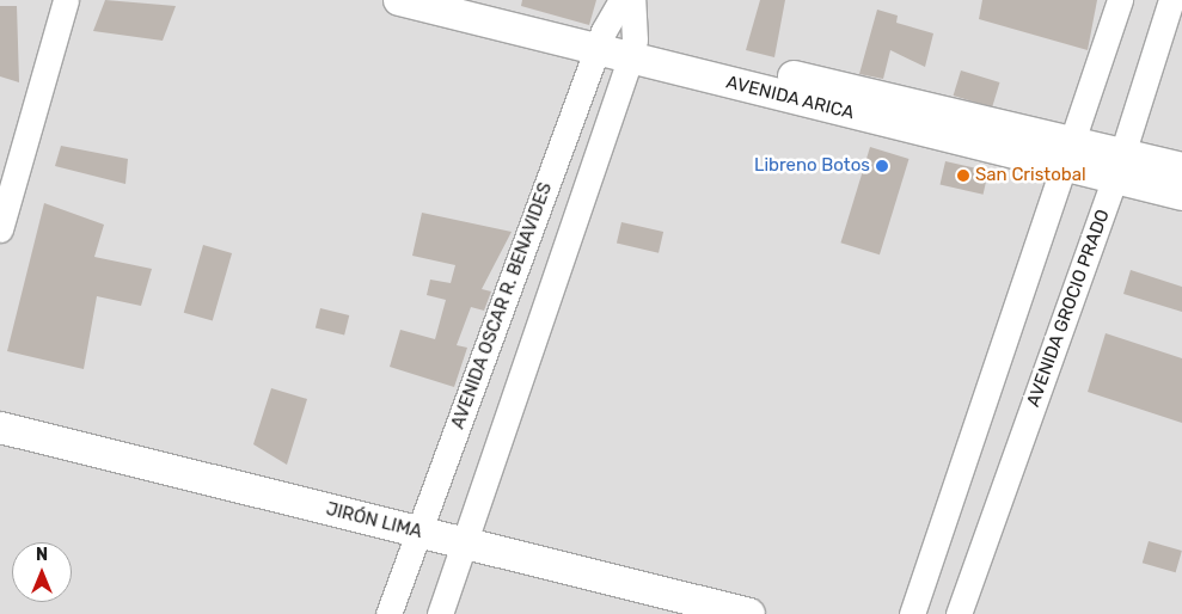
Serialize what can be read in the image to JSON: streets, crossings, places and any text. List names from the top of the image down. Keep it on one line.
{"streets":{"street":["AVENIDA ARICA","AVENIDA OSCAR R. BENAVIDES","AVENIDA GROCIO PRADO","JIRÓN LIMA"]},"crossings":[["AVENIDA ARICA","AVENIDA OSCAR R. BENAVIDES"],["AVENIDA ARICA","AVENIDA GROCIO PRADO"],["AVENIDA OSCAR R. BENAVIDES","JIRÓN LIMA"]],"places":["Libreno Botos","San Cristobal"],"north":"top"}
